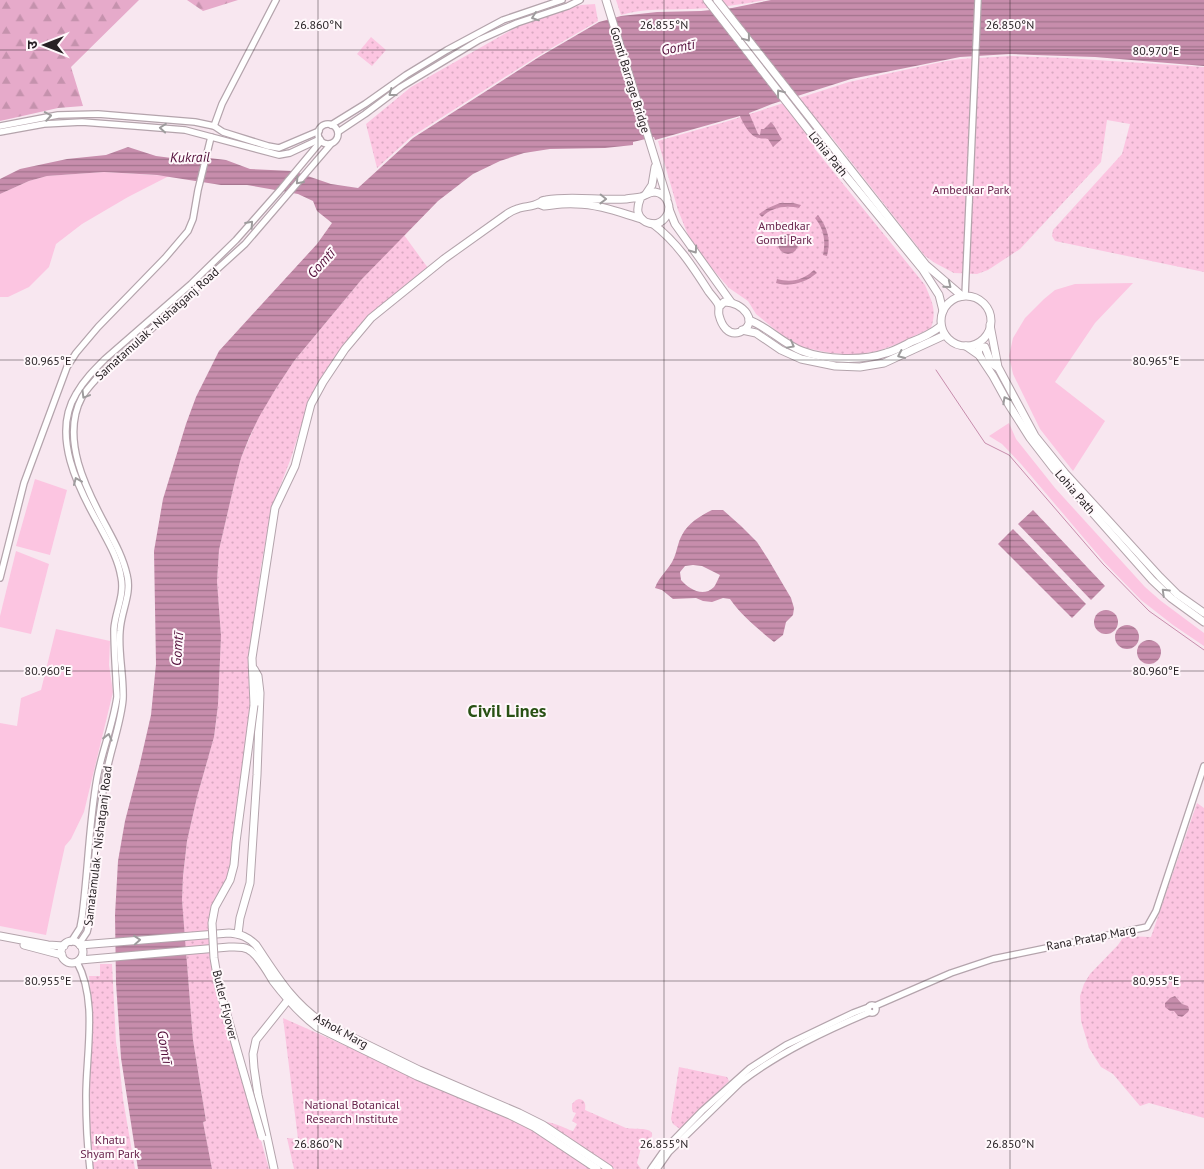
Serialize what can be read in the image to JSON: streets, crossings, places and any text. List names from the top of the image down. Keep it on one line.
{"streets":{"main road":["Gomti Barrage Bridge","Lohia Path","Butler Flyover","Ashok Marg"],"street":["Samatamulak - Nishatganj Road","Rana Pratap Marg"]},"districts":["Civil Lines"],"water":["Gomtī","Kukrail"],"parks":["Ambedkar Park","Ambedkar Gomti Park","National Botanical Research Institute","Khatu Shyam Park"],"north":"left","coordinates":["26.860°N","26.855°N","26.850°N","80.970°E","80.965°E","80.960°E","80.955°E"]}
